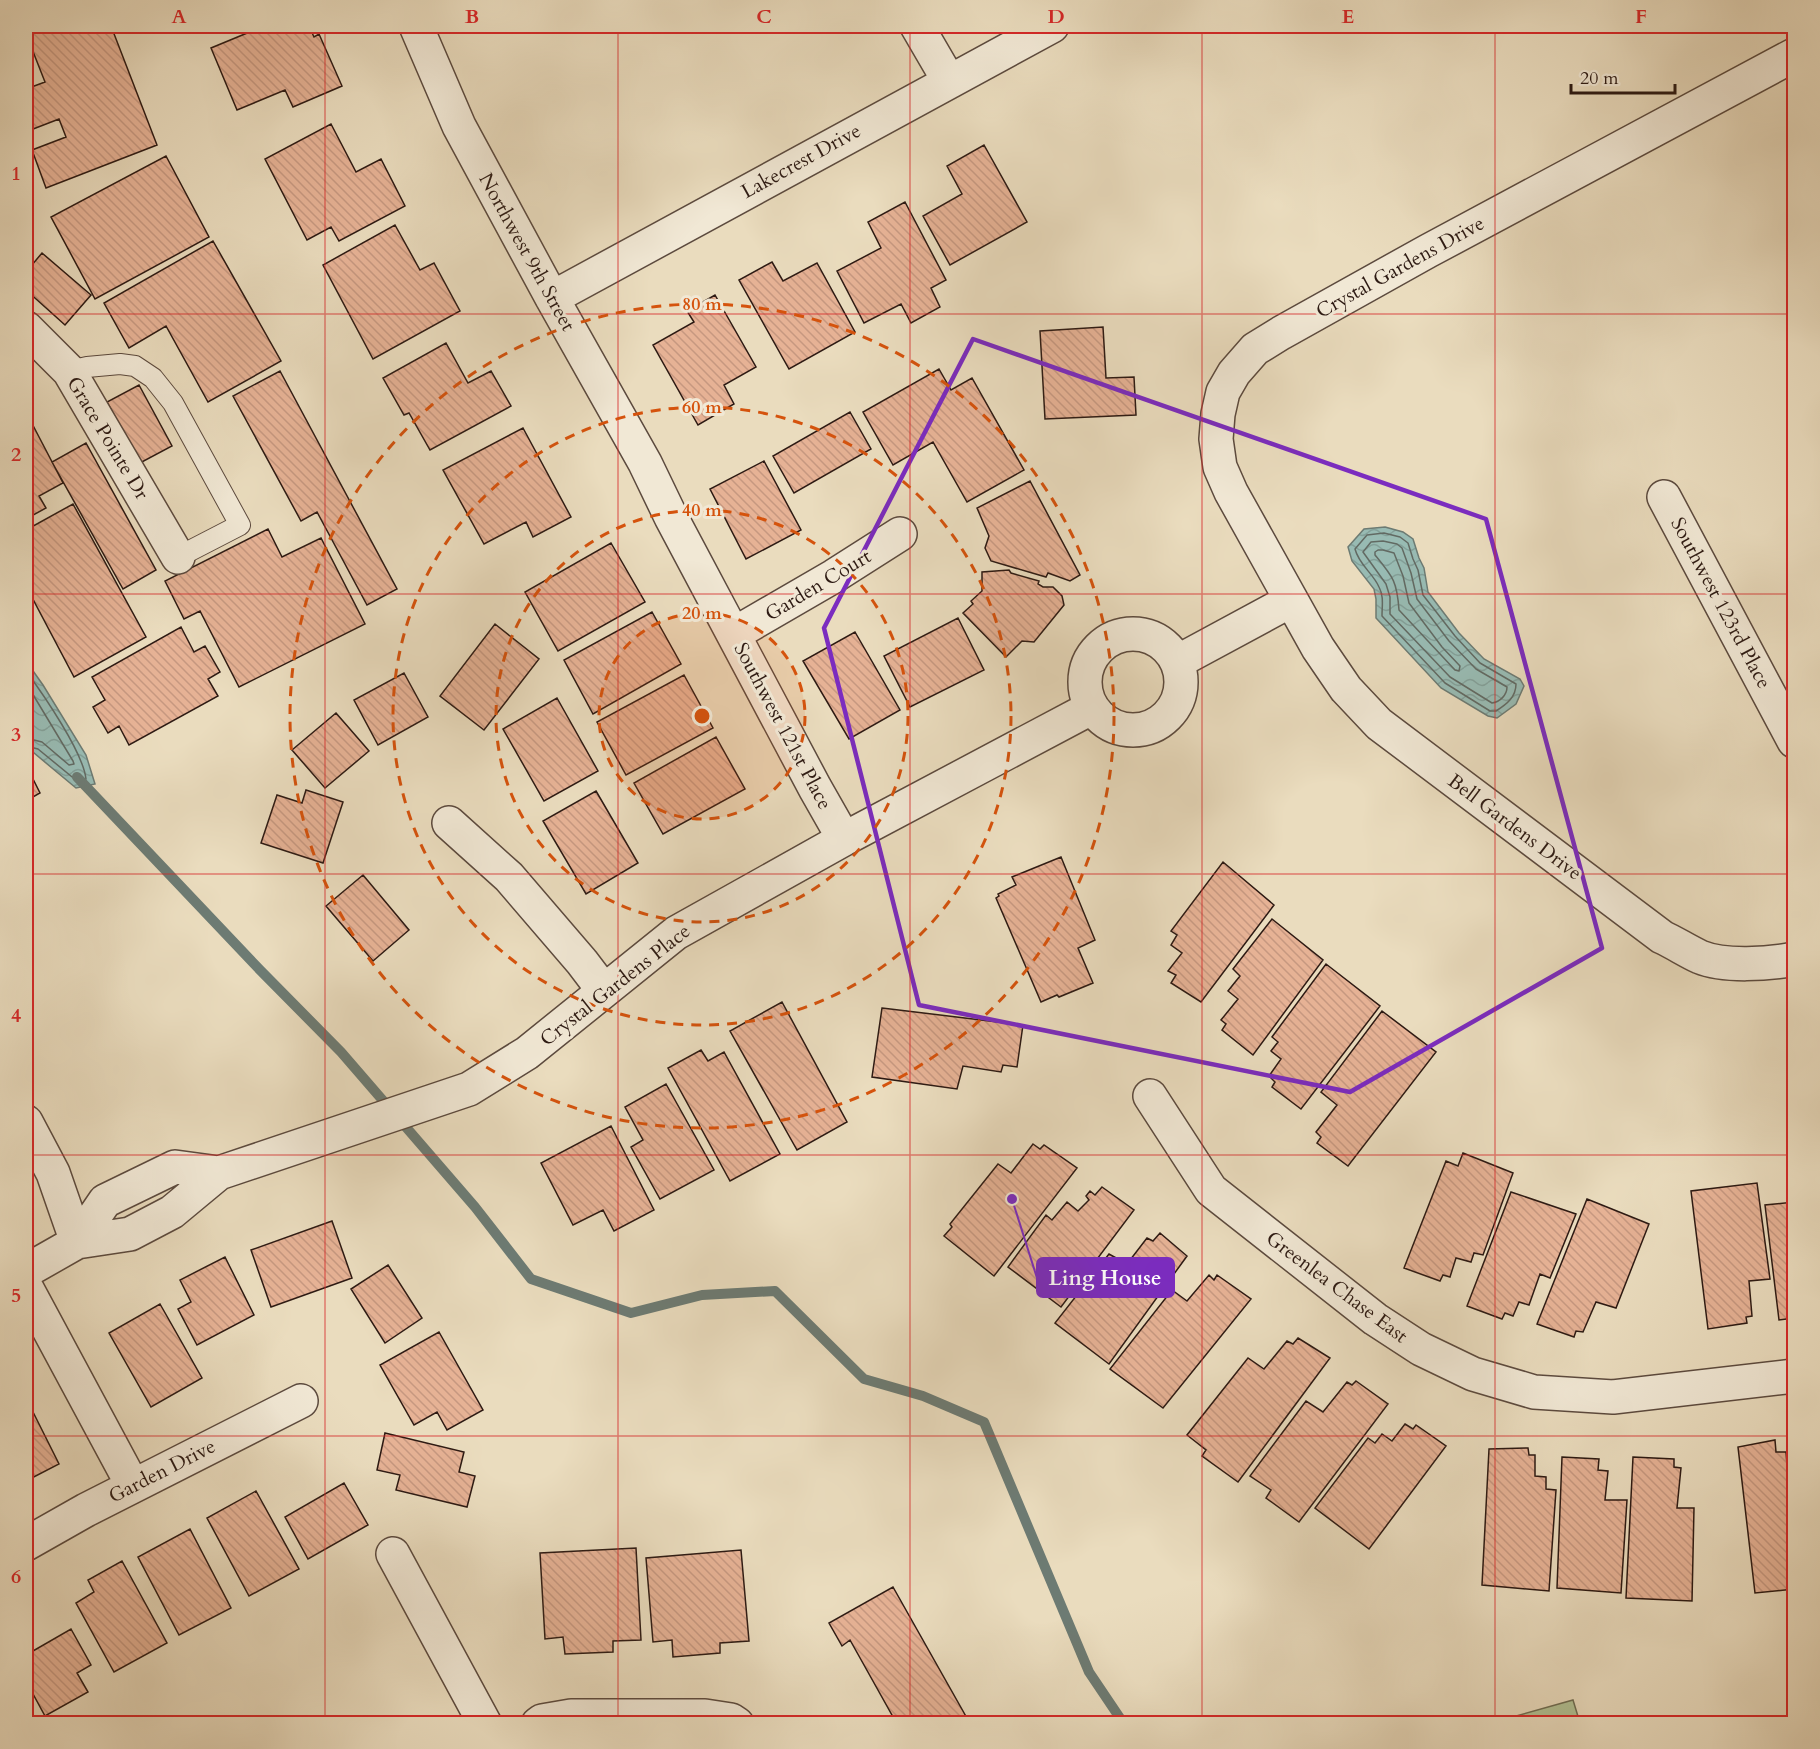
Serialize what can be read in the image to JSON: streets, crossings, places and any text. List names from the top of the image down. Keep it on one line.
{"streets":{"street":["Lakecrest Drive","Northwest 9th Street","Crystal Gardens Drive","Grace Pointe Dr","Garden Court","Southwest 123rd Place","Southwest 121st Place","Bell Gardens Drive","Crystal Gardens Place","Greenlea Chase East","Garden Drive"]},"crossings":[["Lakecrest Drive","Northwest 9th Street"],["Northwest 9th Street","Southwest 121st Place"],["Crystal Gardens Drive","Bell Gardens Drive"],["Garden Court","Southwest 121st Place"],["Southwest 121st Place","Crystal Gardens Place"]],"places":["Ling House"],"scale_bar":"20 m","grid":{"columns":["A","B","C","D","E","F"],"rows":["1","2","3","4","5","6"]},"rings":["80 m","60 m","40 m","20 m"]}
